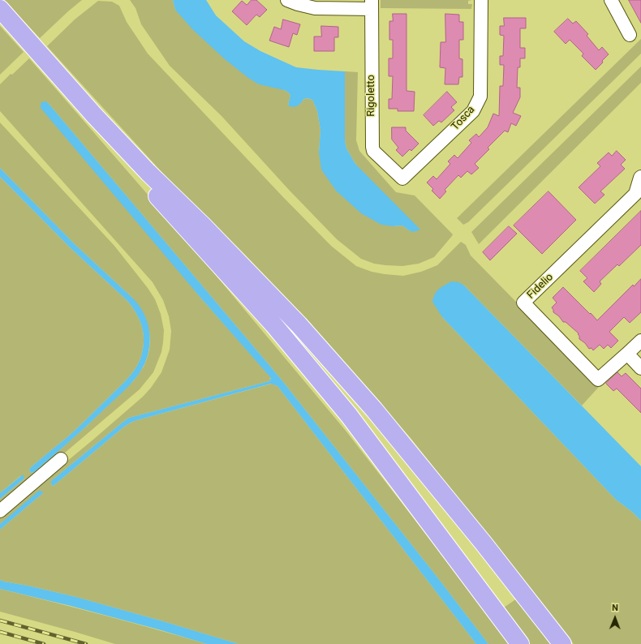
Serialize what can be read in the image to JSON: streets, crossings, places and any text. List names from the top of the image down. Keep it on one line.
{"streets":{"street":["Rigoletto","Tosca","Fidelio"]},"crossings":[["Rigoletto","Tosca"]],"north":"top"}
